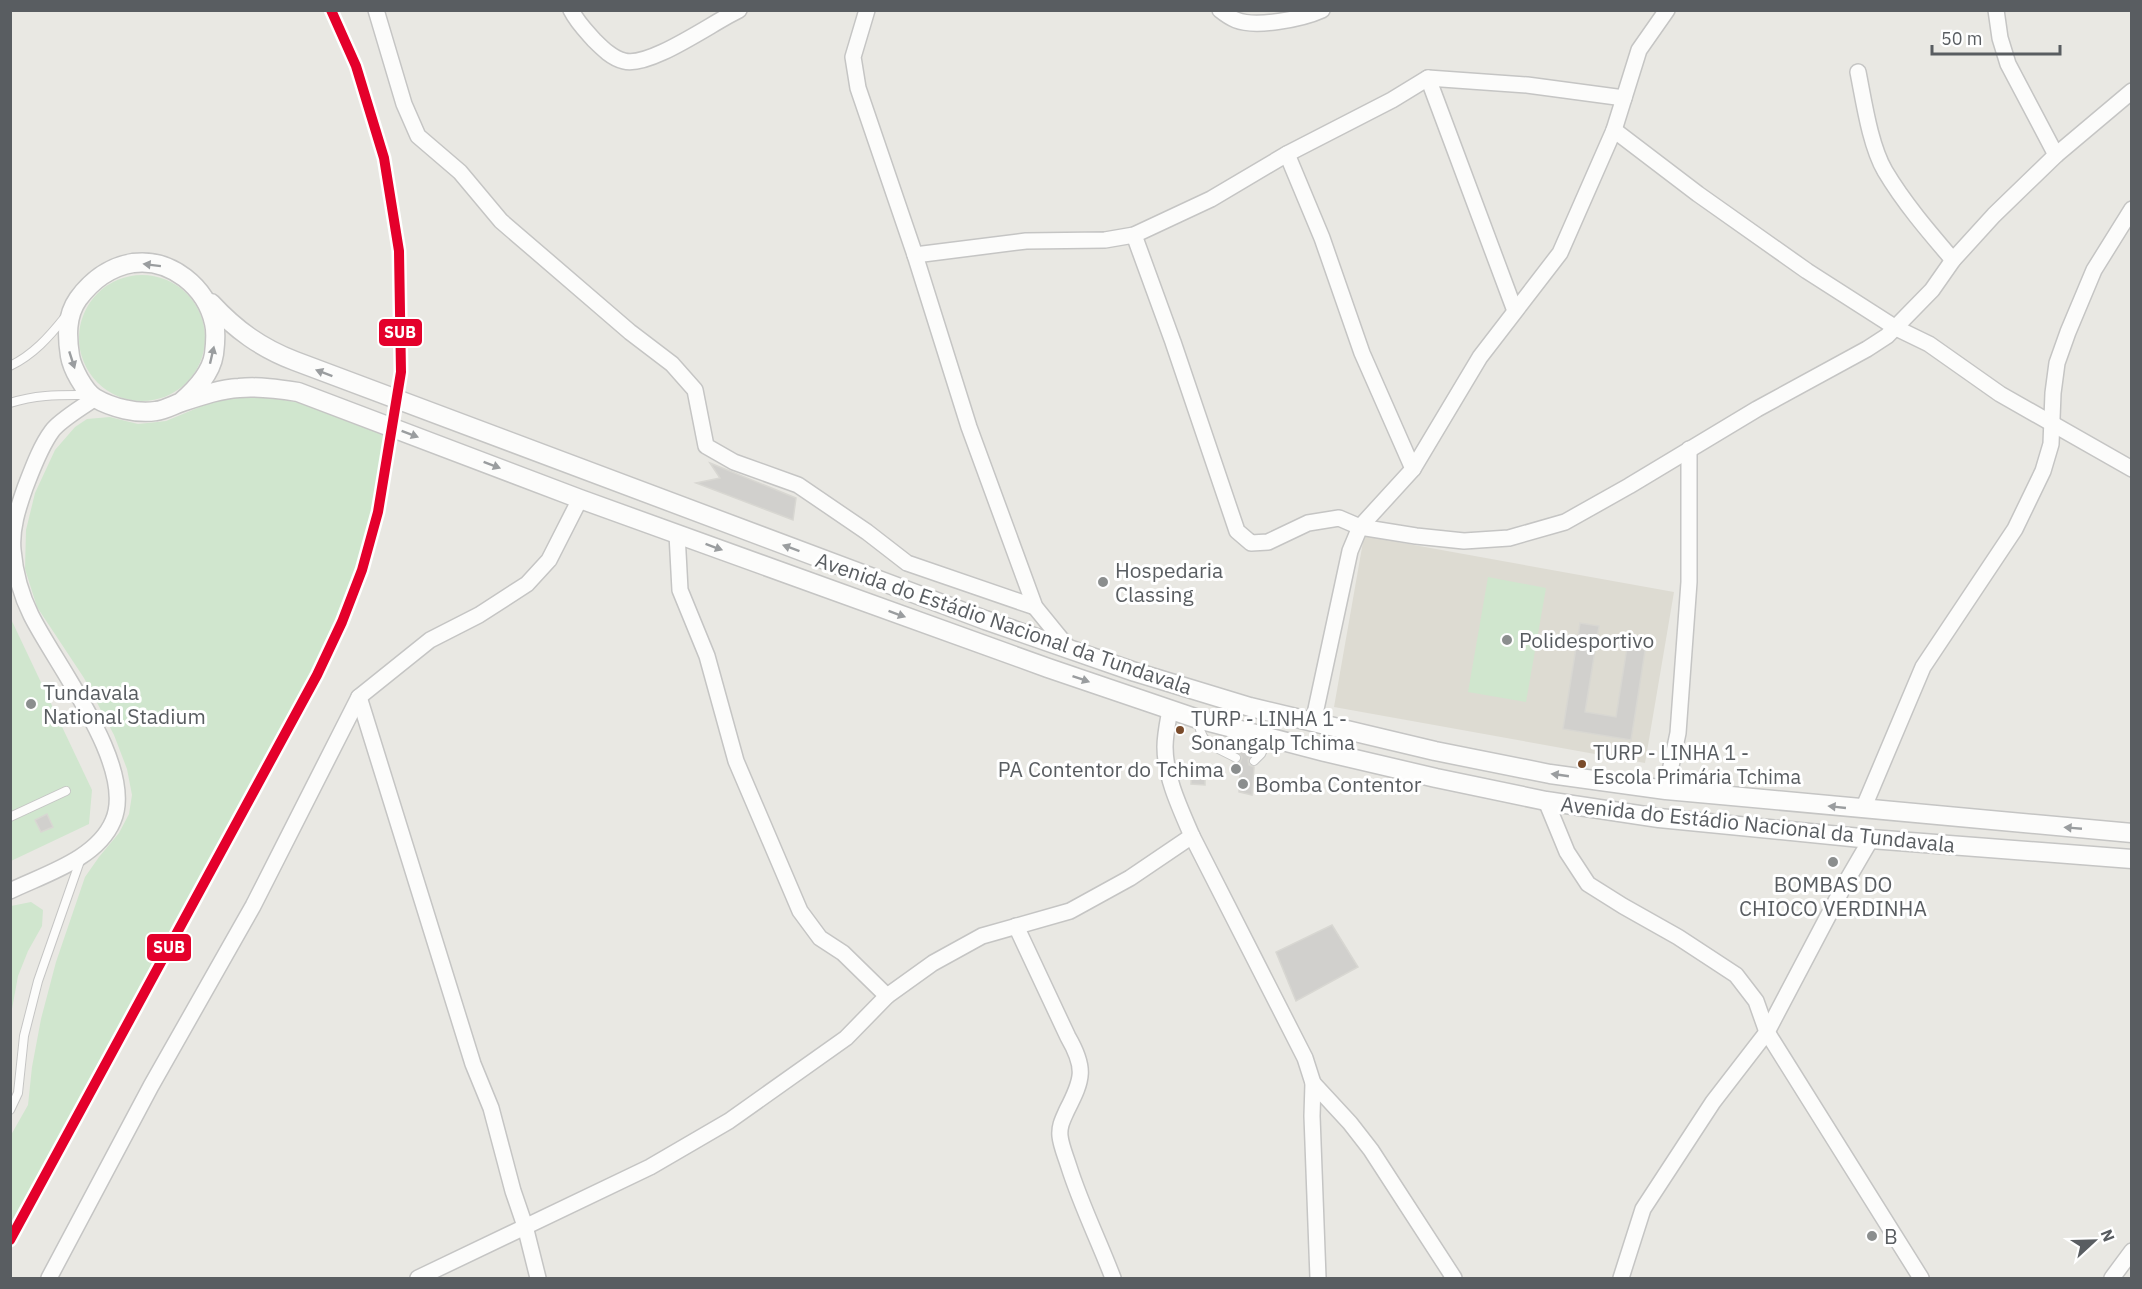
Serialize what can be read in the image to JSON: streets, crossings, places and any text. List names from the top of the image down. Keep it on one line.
{"streets":{"street":["Avenida do Estádio Nacional da Tundavala"]},"places":["Hospedaria Classing","Polidesportivo","Tundavala National Stadium","TURP - LINHA 1 - Sonangalp Tchima","TURP - LINHA 1 - Escola Primária Tchima","PA Contentor do Tchima","Bomba Contentor","BOMBAS DO CHIOCO VERDINHA","B"],"lines":["transit line SUB"],"scale_bar":"50 m","north":"right"}
